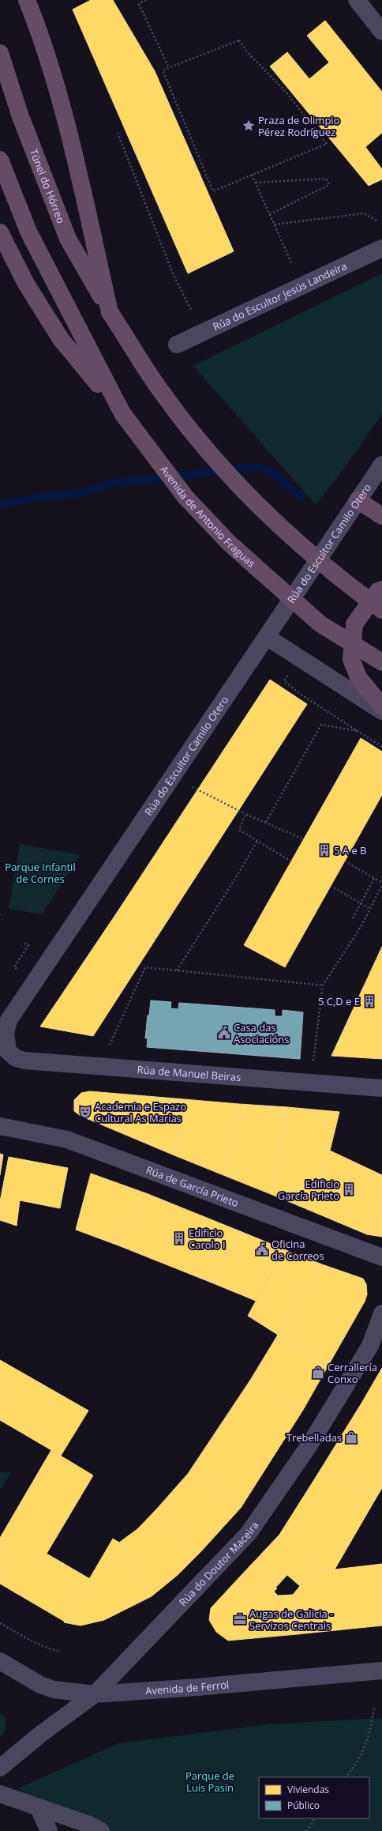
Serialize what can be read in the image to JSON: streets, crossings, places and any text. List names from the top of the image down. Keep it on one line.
{"streets":{"highway":["Túnel do Hórreo","Avenida de Antonio Fraguas"],"street":["Rúa do Escultor Jesús Landeira","Rúa do Escultor Camilo Otero","Rúa de Manuel Beiras","Rúa de García Prieto","Rúa do Doutor Maceira","Avenida de Ferrol"]},"crossings":[["Rúa do Escultor Camilo Otero","Rúa de Manuel Beiras"],["Rúa do Doutor Maceira","Avenida de Ferrol"]],"parks":["Parque Infantil de Cornes","Parque de Luís Pasín"],"places":{"place":["Praza de Olimpio Pérez Rodríguez"],"building":["5 A e B","5 C,D e E","Edificio García Prieto","Edificio Carolo I"],"public building":["Casa das Asociacións","Oficina de Correos"],"theatre":["Academia e Espazo Cultural As Marías"],"shop":["Cerrallería Conxo","Trebelladas"],"office":["Augas de Galicia - Servizos Centrais"]},"legend":["Viviendas","Público"]}
